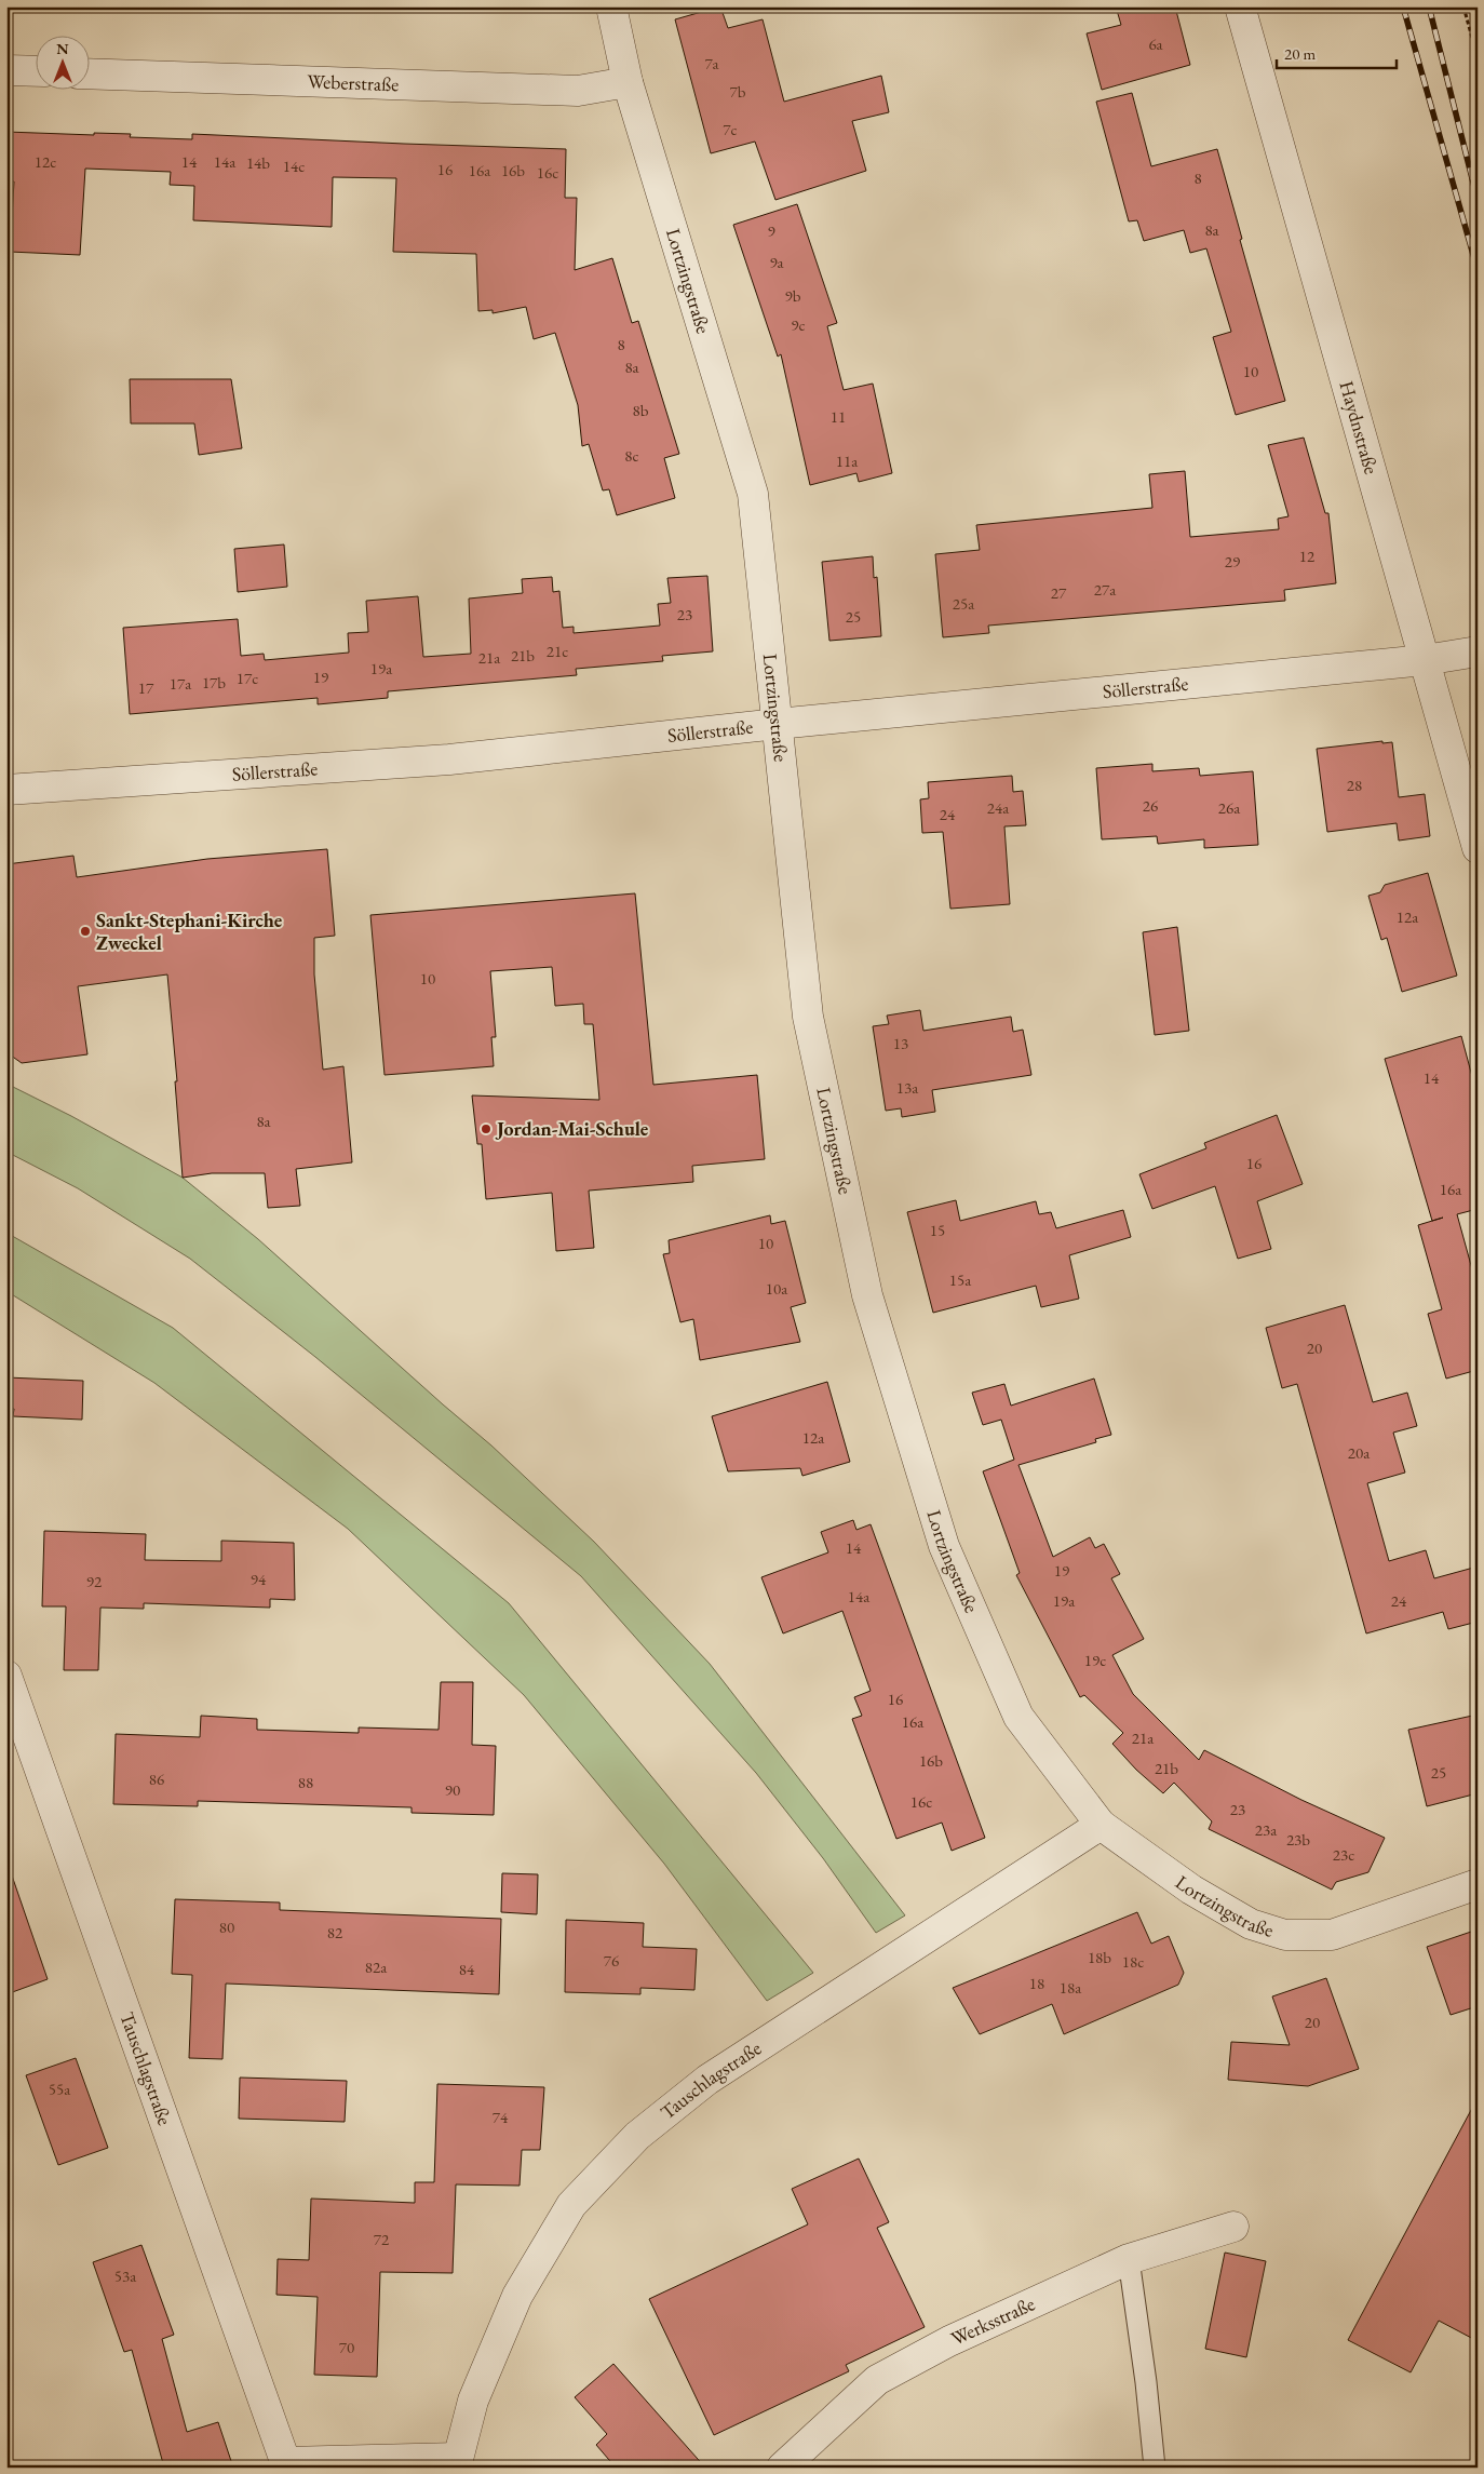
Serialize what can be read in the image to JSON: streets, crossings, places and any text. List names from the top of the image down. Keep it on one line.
{"streets":{"street":["Weberstraße","Lortzingstraße","Haydnstraße","Söllerstraße","Tauschlagstraße","Werksstraße"]},"crossings":[["Weberstraße","Lortzingstraße"],["Lortzingstraße","Söllerstraße"],["Lortzingstraße","Tauschlagstraße"],["Haydnstraße","Söllerstraße"]],"places":["Sankt-Stephani-Kirche Zweckel","Jordan-Mai-Schule"],"house_numbers":["6a","7a","7b","7c","12c","14","14a","14b","14c","16","16a","16b","16c","8","8a","9","9a","9b","9c","8","8a","10","8b","11","8c","11a","12","29","27a","27","25a","23","25","21c","21b","21a","19a","19","17c","17b","17a","17","28","26","24a","26a","24","12a","10","13","14","13a","8a","16","16a","15","10","15a","10a","20","12a","20a","14","19","94","92","14a","19a","24","19c","16","16a","21a","16b","21b","25","86","88","90","16c","23","23a","23b","23c","80","82","18b","76","18c","82a","84","18","18a","20","55a","74","72","53a","70"],"scale_bar":"20 m","north":"top"}
